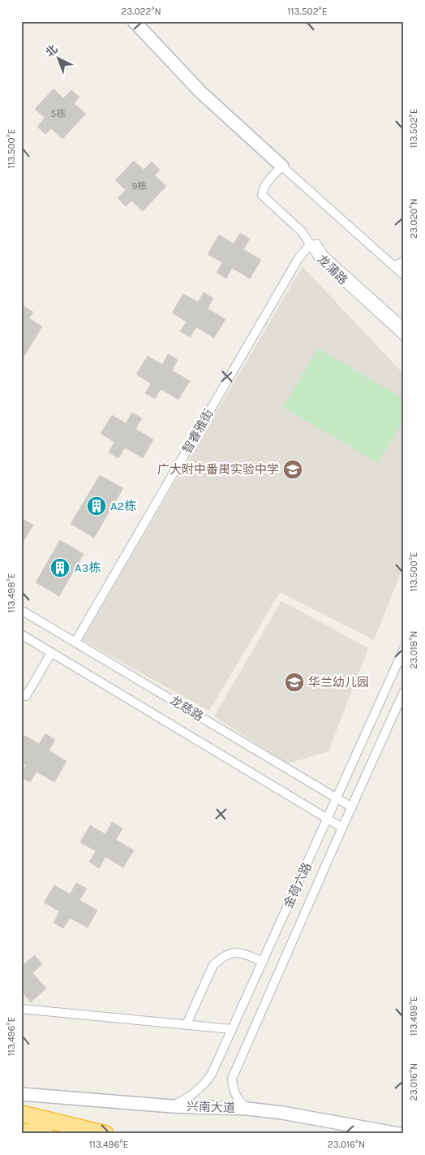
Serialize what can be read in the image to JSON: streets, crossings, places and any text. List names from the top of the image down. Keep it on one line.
{"streets":{"main road":["兴南大道"],"street":["龙蒲路","智睿雅街","龙慈路","金荷六路"]},"crossings":[["龙蒲路","智睿雅街"],["智睿雅街","龙慈路"],["龙慈路","金荷六路"],["金荷六路","兴南大道"]],"places":{"school or university":["广大附中番禺实验中学","华兰幼儿园"],"building":["A2栋","A3栋"]},"house_numbers":["5栋","9栋"],"north":"top left","coordinates":["23.022°N","113.502°E","113.500°E","23.020°N","113.498°E","23.018°N","113.496°E","23.016°N"]}
